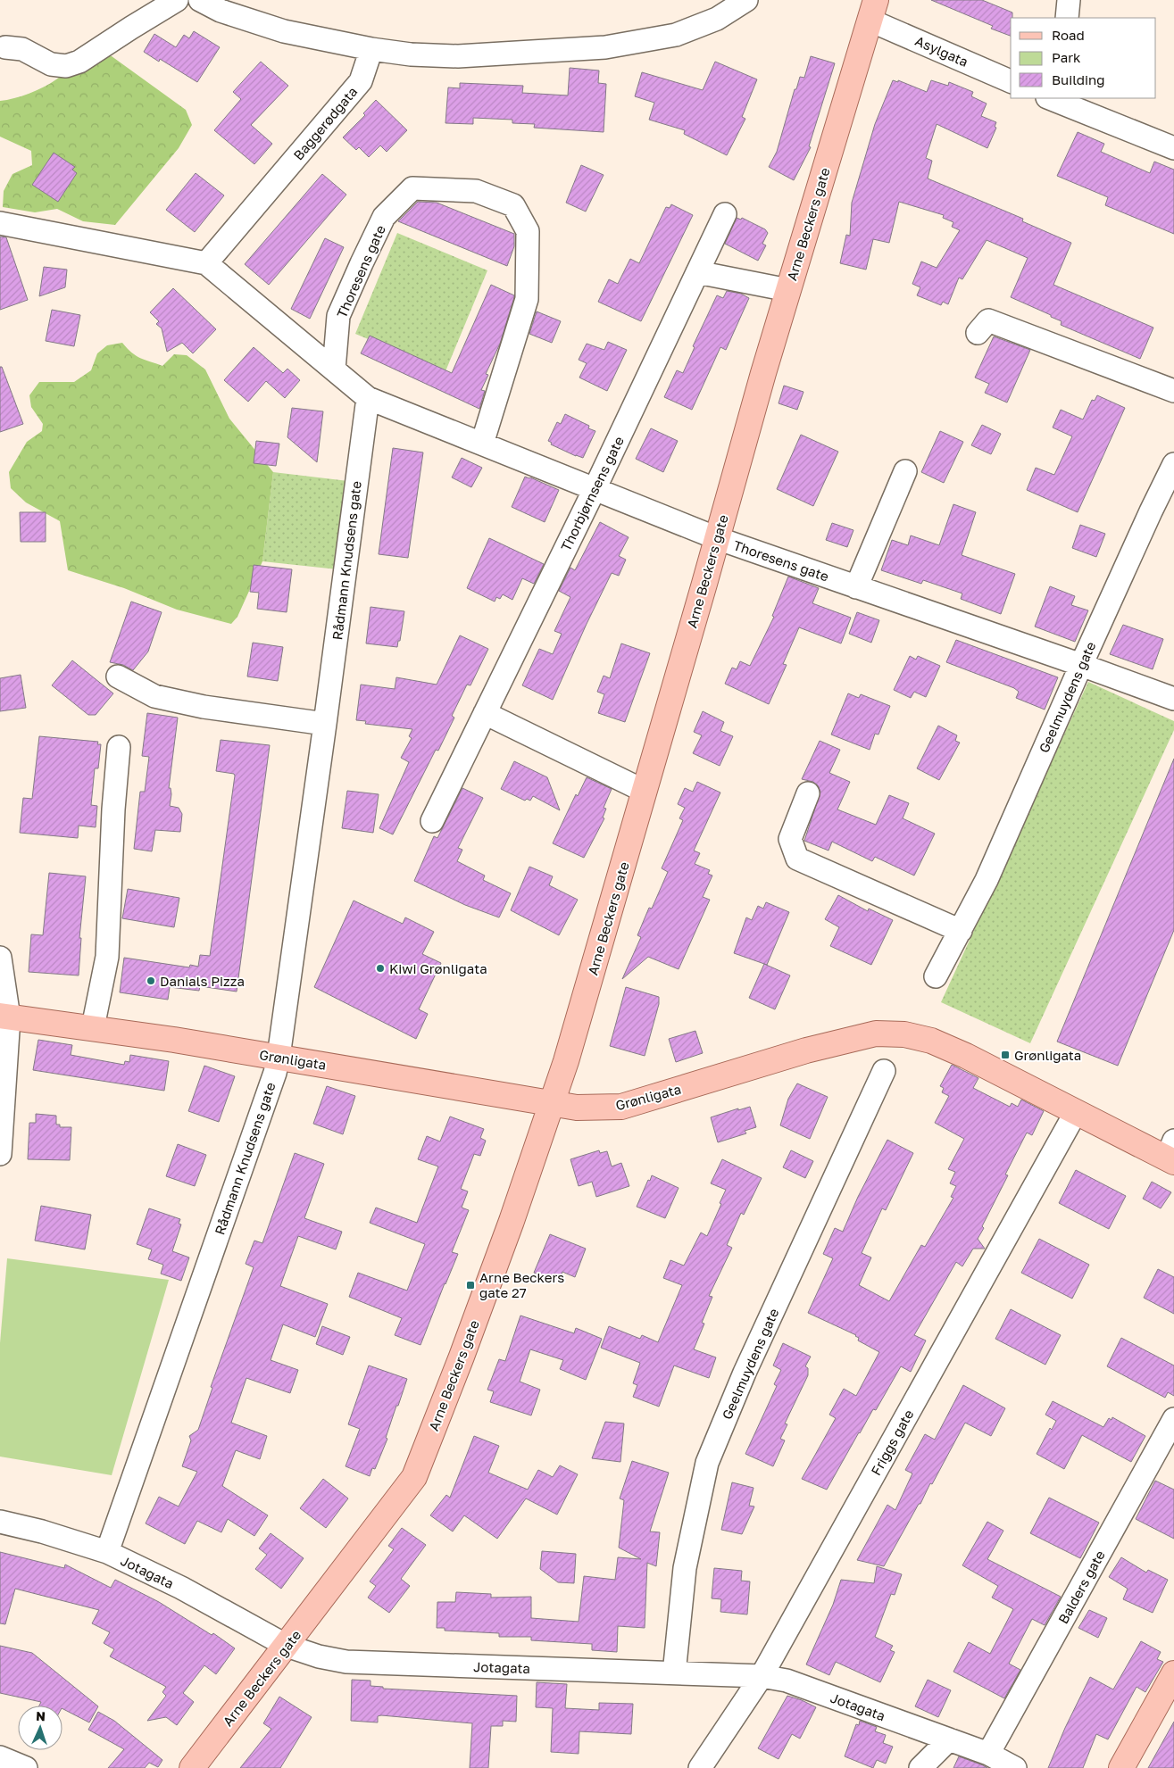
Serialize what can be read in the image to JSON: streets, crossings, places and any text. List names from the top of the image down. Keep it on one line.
{"streets":{"main road":["Arne Beckers gate","Grønligata"],"street":["Asylgata","Baggerødgata","Thoresens gate","Thorbjørnsens gate","Rådmann Knudsens gate","Geelmuydens gate","Friggs gate","Jotagata","Balders gate"]},"crossings":[["Asylgata","Arne Beckers gate"],["Baggerødgata","Thoresens gate"],["Arne Beckers gate","Thoresens gate"],["Arne Beckers gate","Grønligata"],["Arne Beckers gate","Jotagata"],["Thoresens gate","Thorbjørnsens gate"],["Thoresens gate","Rådmann Knudsens gate"],["Thoresens gate","Geelmuydens gate"],["Rådmann Knudsens gate","Grønligata"],["Rådmann Knudsens gate","Jotagata"],["Geelmuydens gate","Jotagata"],["Grønligata","Friggs gate"],["Friggs gate","Jotagata"],["Jotagata","Balders gate"]],"places":{"other":["Kiwi Grønligata","Danials Pizza"],"transit":["Grønligata","Arne Beckers gate 27"]},"legend":["Road","Park","Building"],"north":"top"}
